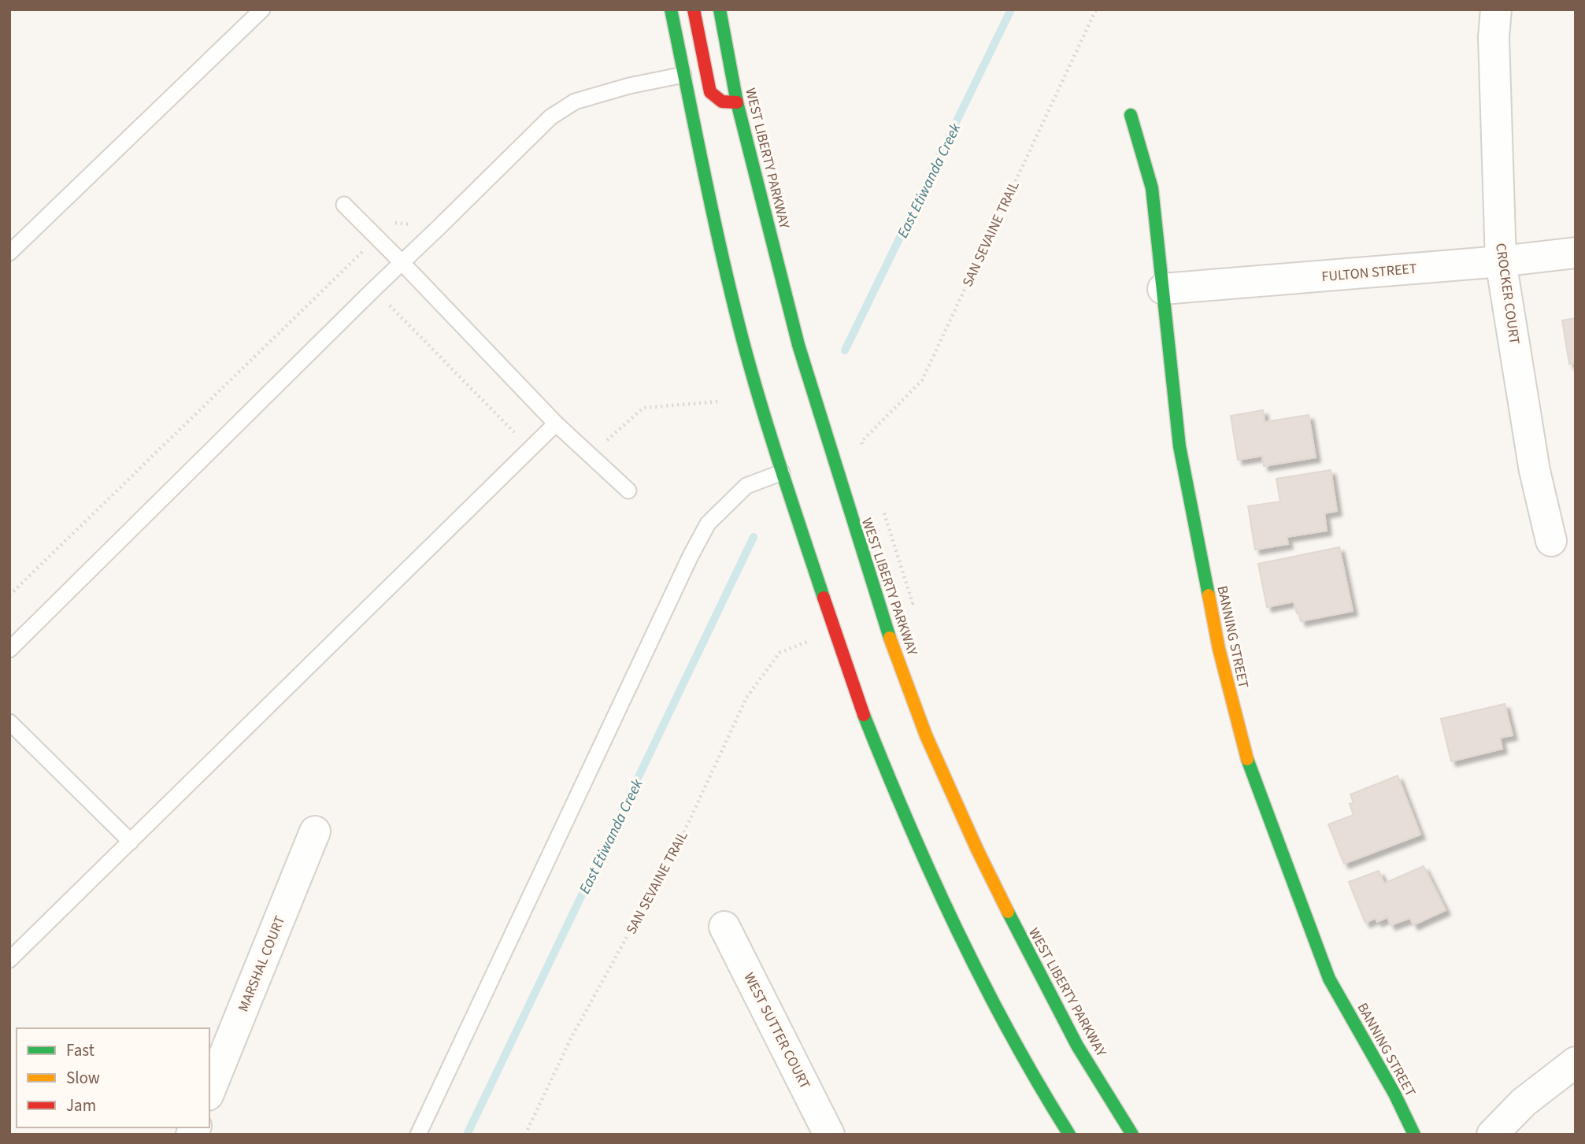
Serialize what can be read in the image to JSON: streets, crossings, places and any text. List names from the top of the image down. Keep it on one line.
{"streets":{"street":["WEST LIBERTY PARKWAY","FULTON STREET","CROCKER COURT","BANNING STREET","MARSHAL COURT","WEST SUTTER COURT"],"path":["SAN SEVAINE TRAIL"]},"crossings":[["FULTON STREET","CROCKER COURT"],["FULTON STREET","BANNING STREET"]],"water":["East Etiwanda Creek"],"legend":["Fast","Slow","Jam"]}
